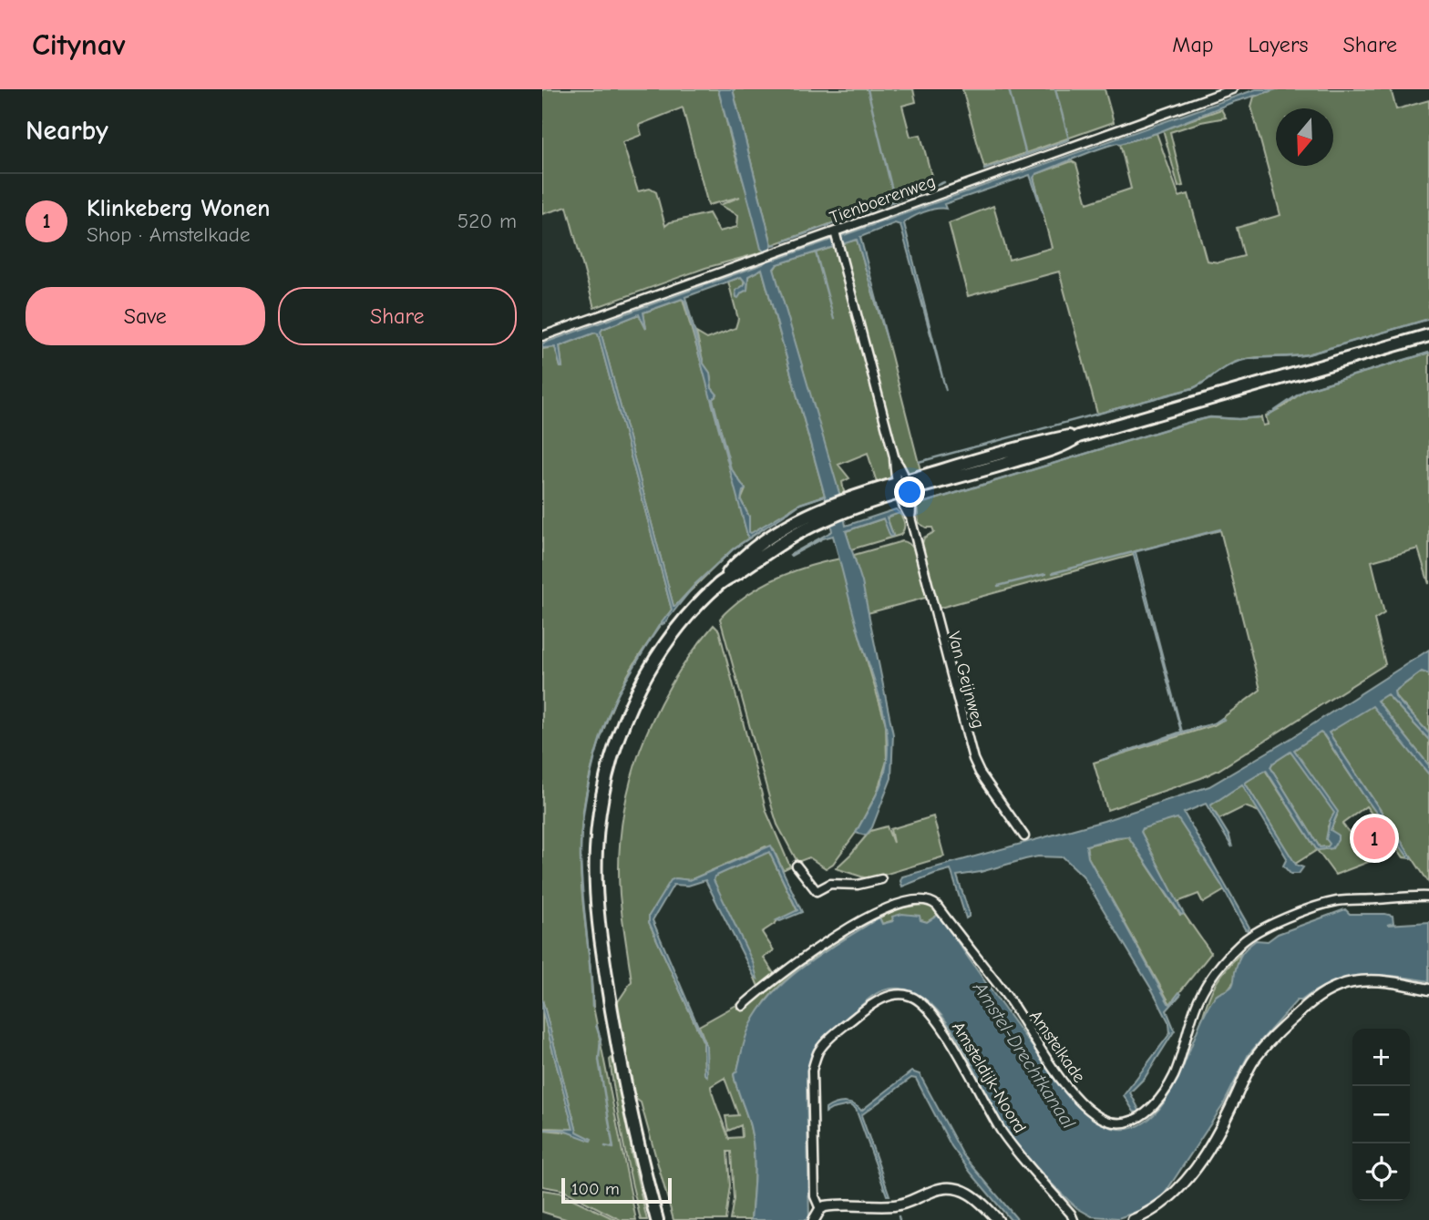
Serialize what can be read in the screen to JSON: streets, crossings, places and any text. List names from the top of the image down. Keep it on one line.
{"streets":{"street":["Tienboerenweg","Van Geijnweg","Amstelkade","Amsteldijk-Noord"]},"crossings":[["Tienboerenweg","Van Geijnweg"]],"water":["Amstel-Drechtkanaal"],"scale_bar":"100 m","north":"bottom","page":{"header":"Citynav","nav":["Map","Layers","Share"],"heading":"Nearby","list":[{"mark":"1","name":"Klinkeberg Wonen","note":"Shop · Amstelkade","value":"520 m"}],"buttons":["Save","Share"],"pins":"1","map_buttons":["+","−"],"scale":"100 m"}}
